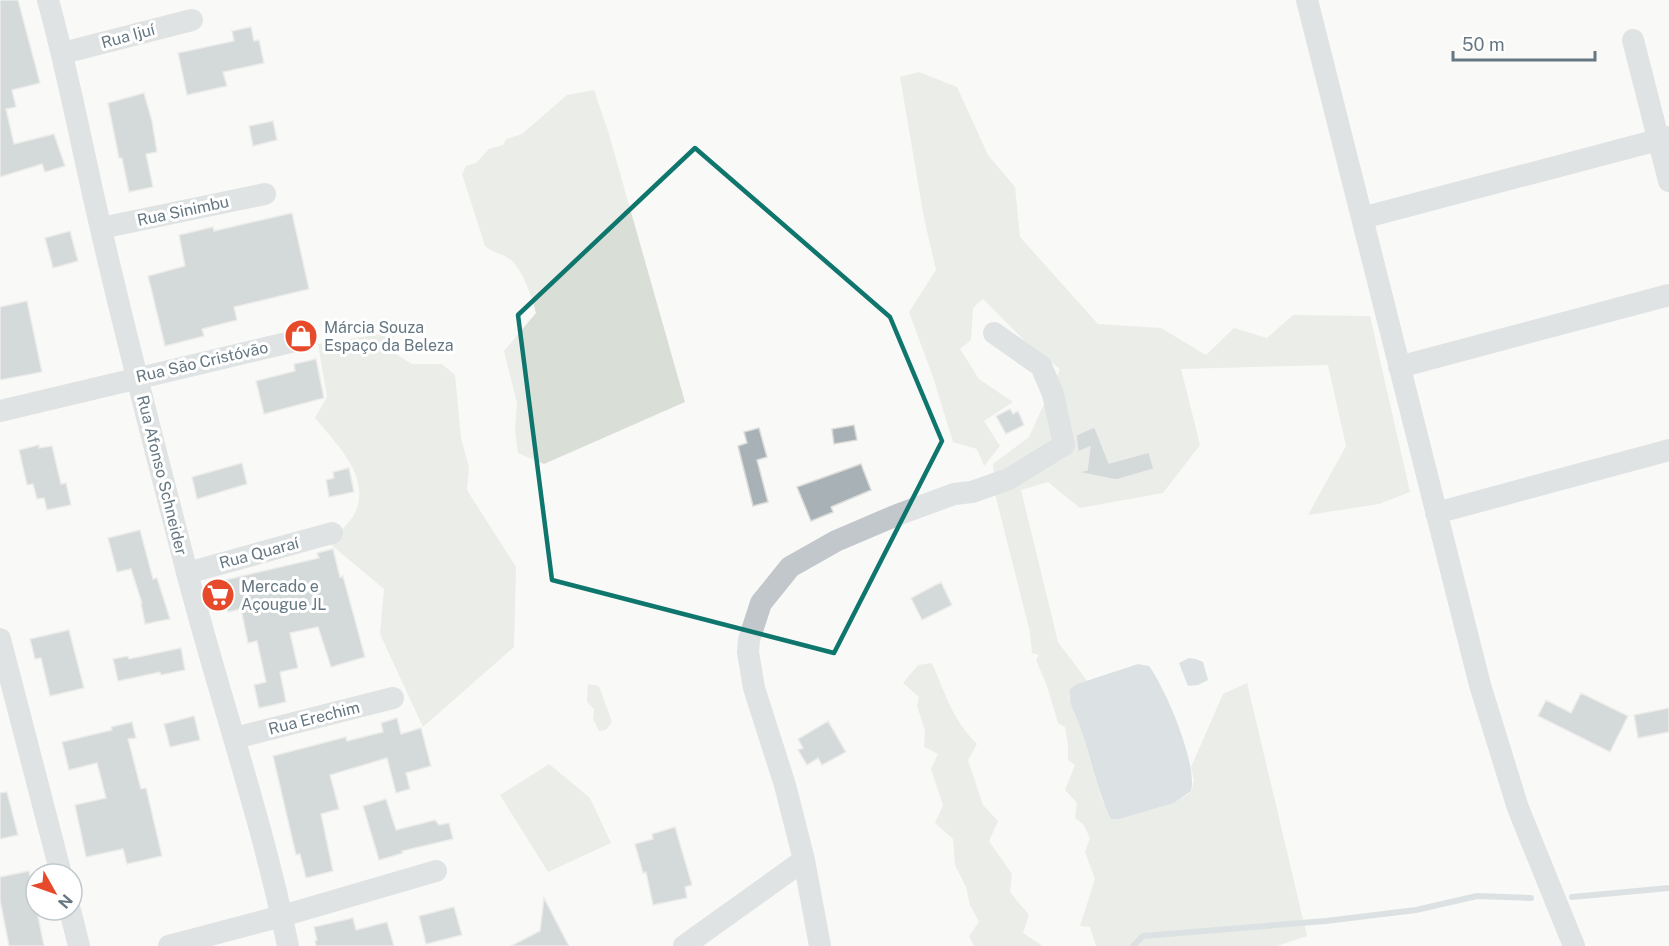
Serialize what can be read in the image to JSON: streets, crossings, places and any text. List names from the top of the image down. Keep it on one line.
{"streets":{"street":["Rua Ijuí","Rua Sinimbu","Rua São Cristóvão","Rua Afonso Schneider","Rua Quaraí","Rua Erechim"]},"crossings":[["Rua Ijuí","Rua Afonso Schneider"],["Rua Sinimbu","Rua Afonso Schneider"],["Rua São Cristóvão","Rua Afonso Schneider"],["Rua Afonso Schneider","Rua Quaraí"],["Rua Afonso Schneider","Rua Erechim"]],"places":{"shop":["Márcia Souza Espaço da Beleza"],"supermarket":["Mercado e Açougue JL"]},"scale_bar":"50 m","north":"bottom right"}
